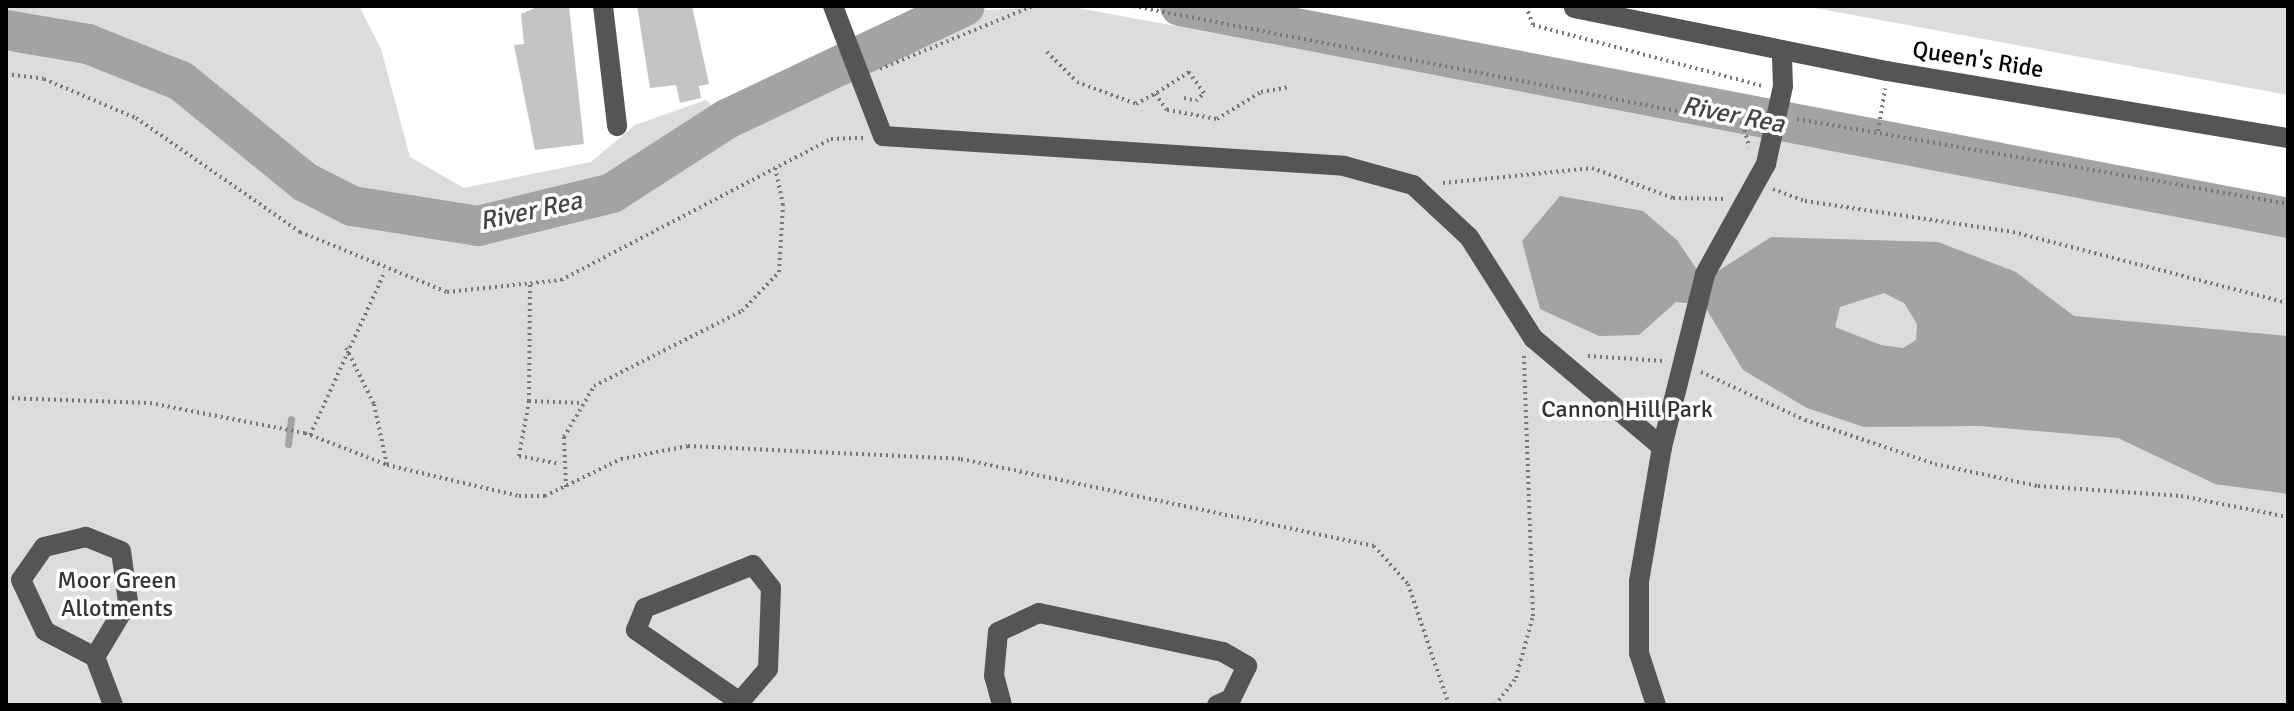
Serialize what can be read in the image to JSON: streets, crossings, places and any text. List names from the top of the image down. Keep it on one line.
{"streets":{"street":["Queen's Ride"]},"water":["River Rea"],"parks":["Cannon Hill Park","Moor Green Allotments"]}
